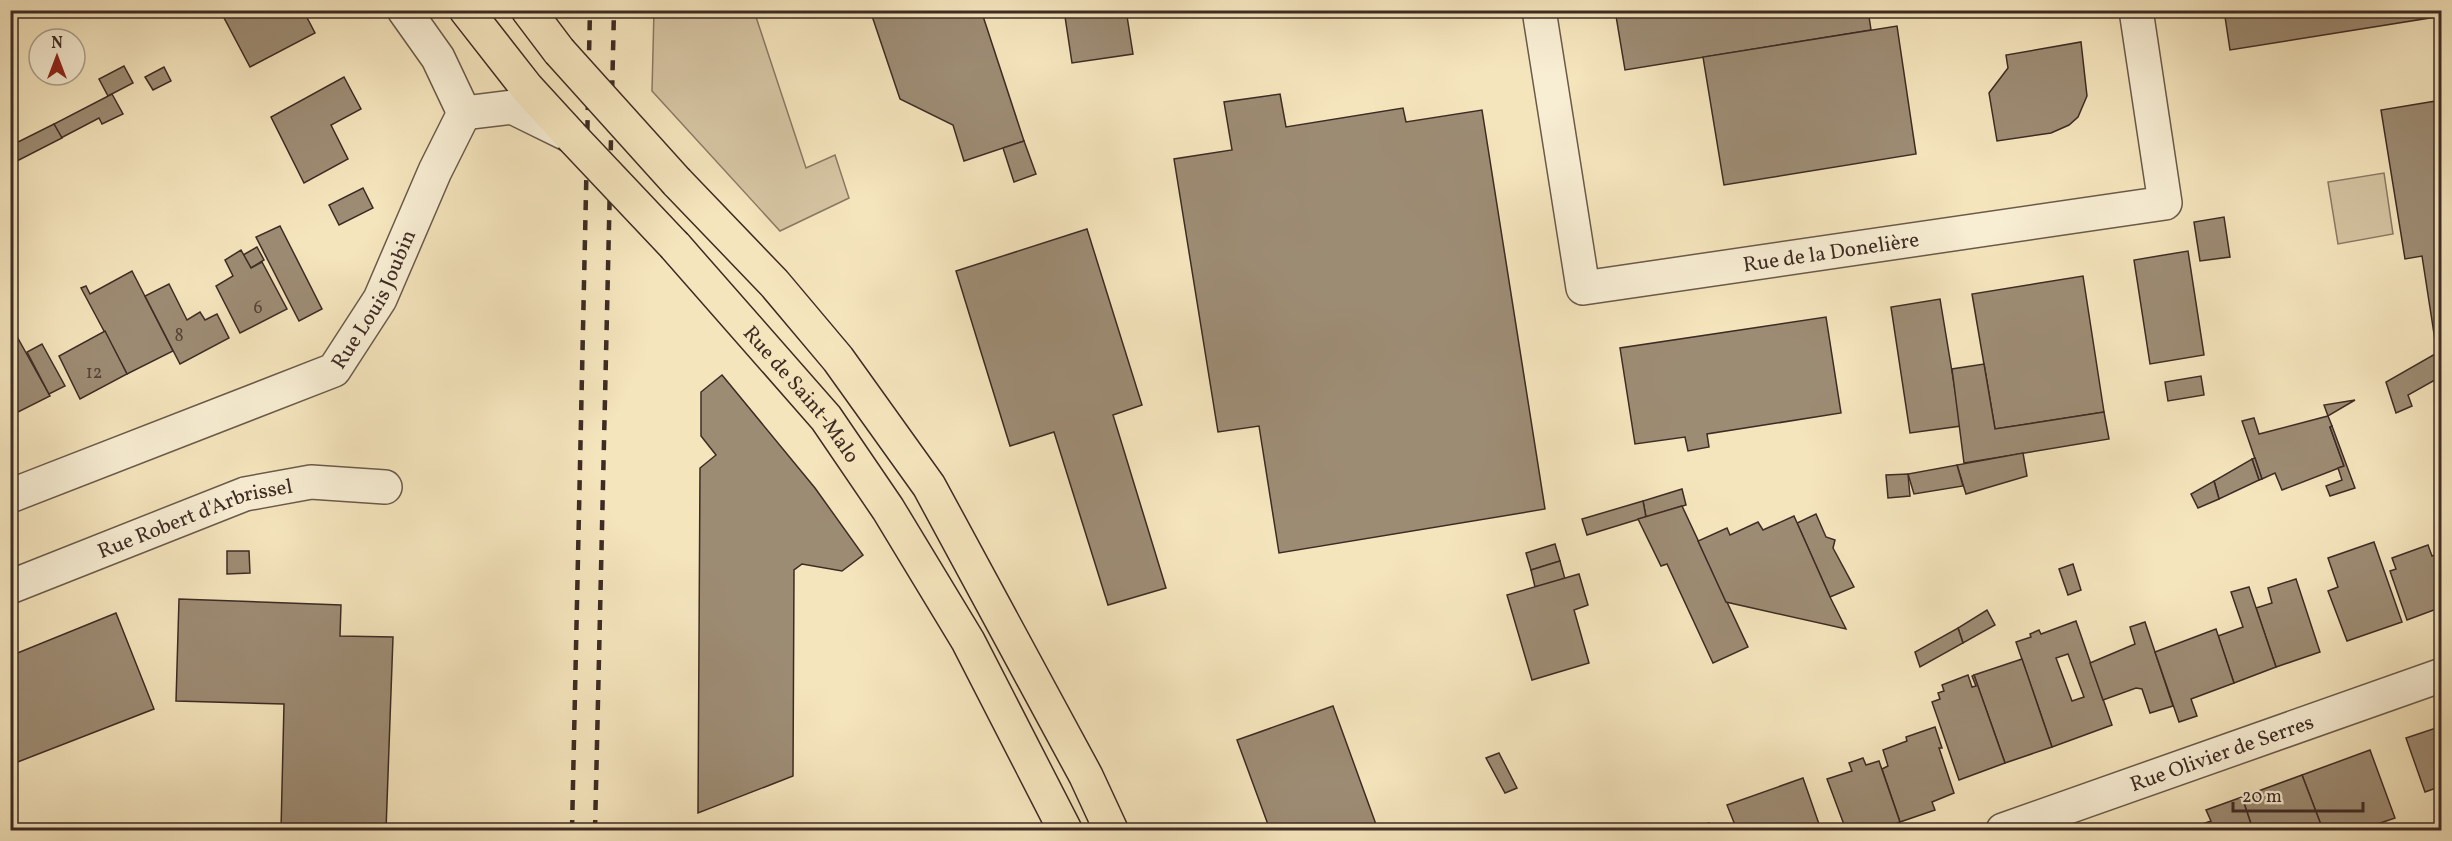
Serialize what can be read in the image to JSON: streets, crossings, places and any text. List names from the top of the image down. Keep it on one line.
{"streets":{"main road":["Rue de Saint-Malo"],"street":["Rue de la Donelière","Rue Louis Joubin","Rue Robert d'Arbrissel","Rue Olivier de Serres"]},"house_numbers":["6","8","12"],"scale_bar":"20 m","north":"top"}
